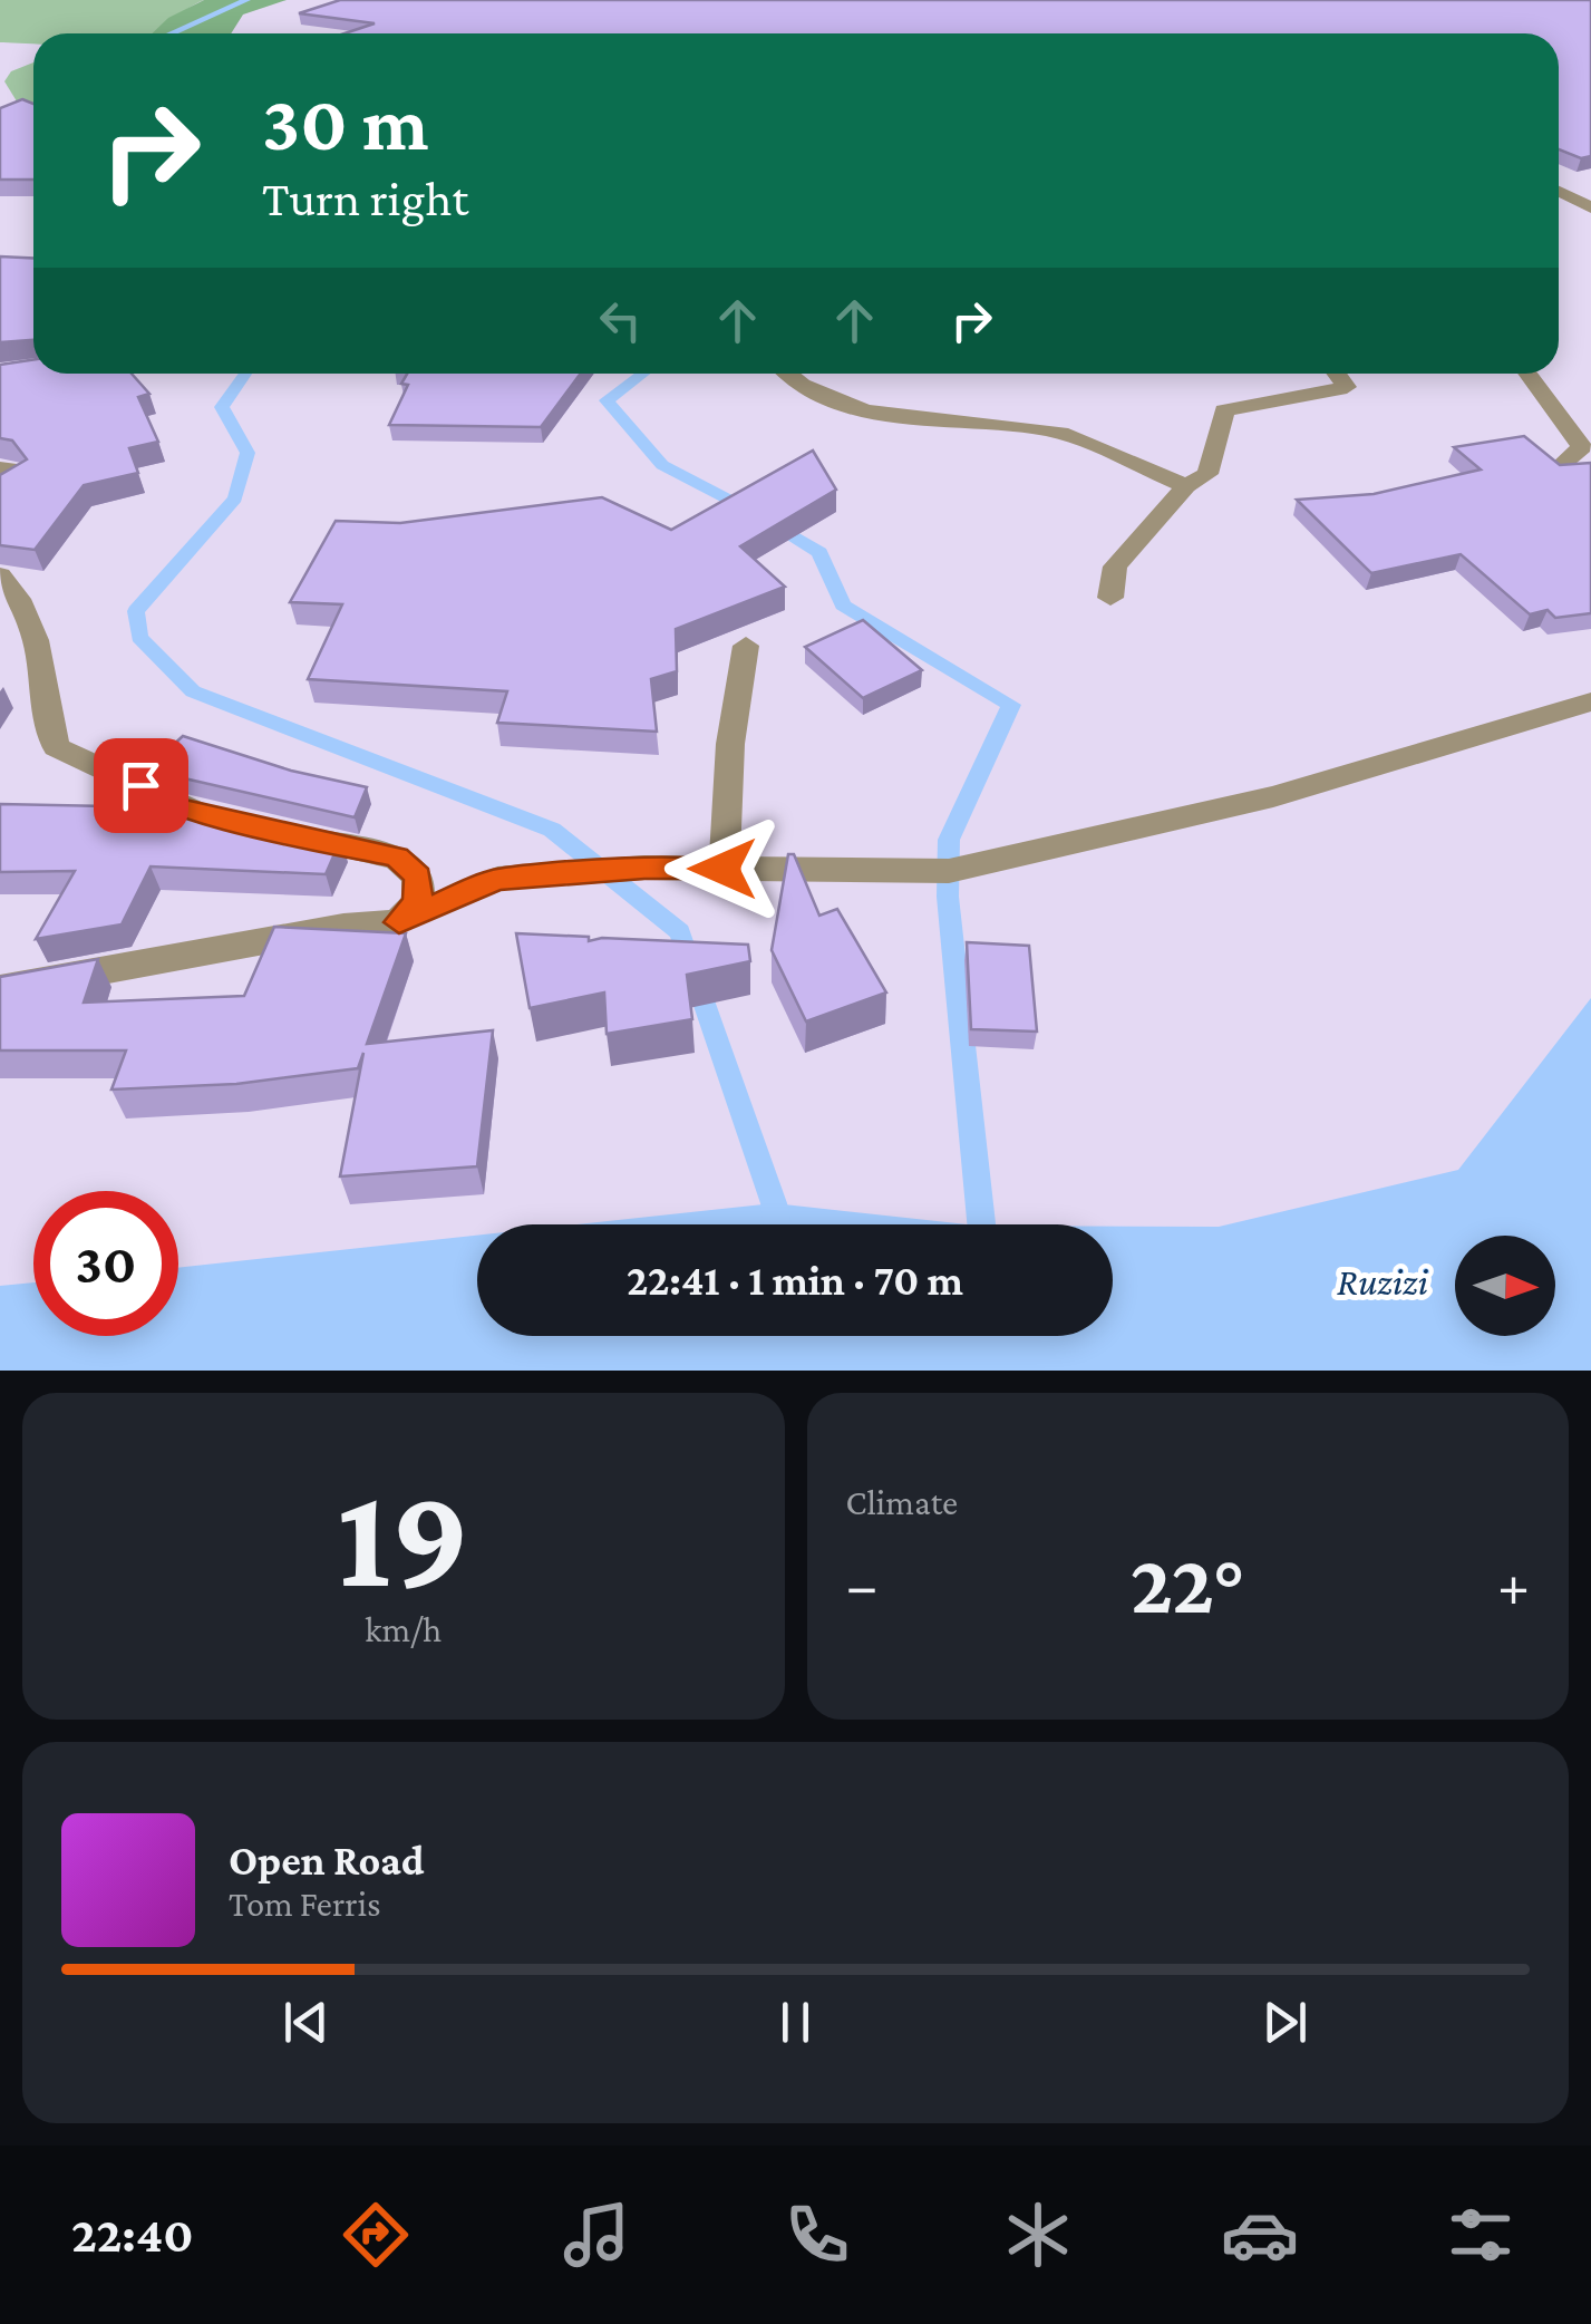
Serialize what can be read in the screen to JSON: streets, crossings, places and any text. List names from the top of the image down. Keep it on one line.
{"water":["Ruzizi"],"north":"right","page":{"turn":["30 m","Turn right"],"limit":"30","trip":"22:41 · 1 min · 70 m","tile":[["19","km/h"],"Climate"],"heat":["−","22°","+"],"song":["Open Road","Tom Ferris"],"tabs":"22:40"}}
